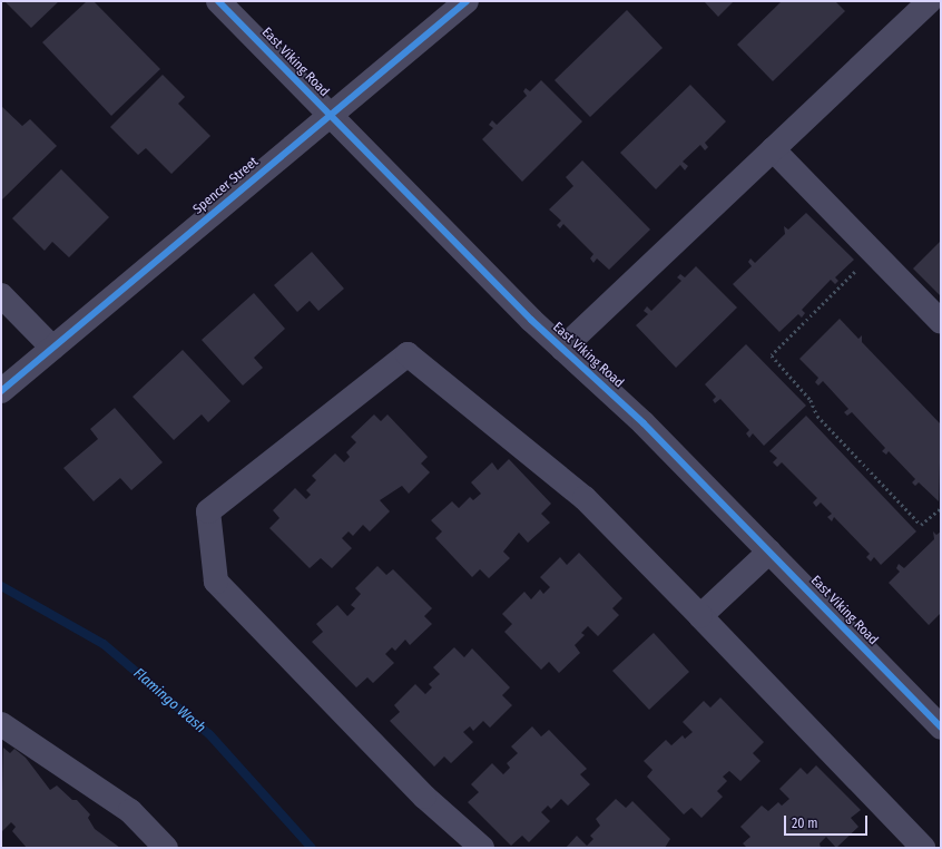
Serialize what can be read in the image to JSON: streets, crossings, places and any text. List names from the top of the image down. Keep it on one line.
{"streets":{"street":["East Viking Road","Spencer Street"]},"crossings":[["East Viking Road","Spencer Street"]],"water":["Flamingo Wash"],"scale_bar":"20 m"}
